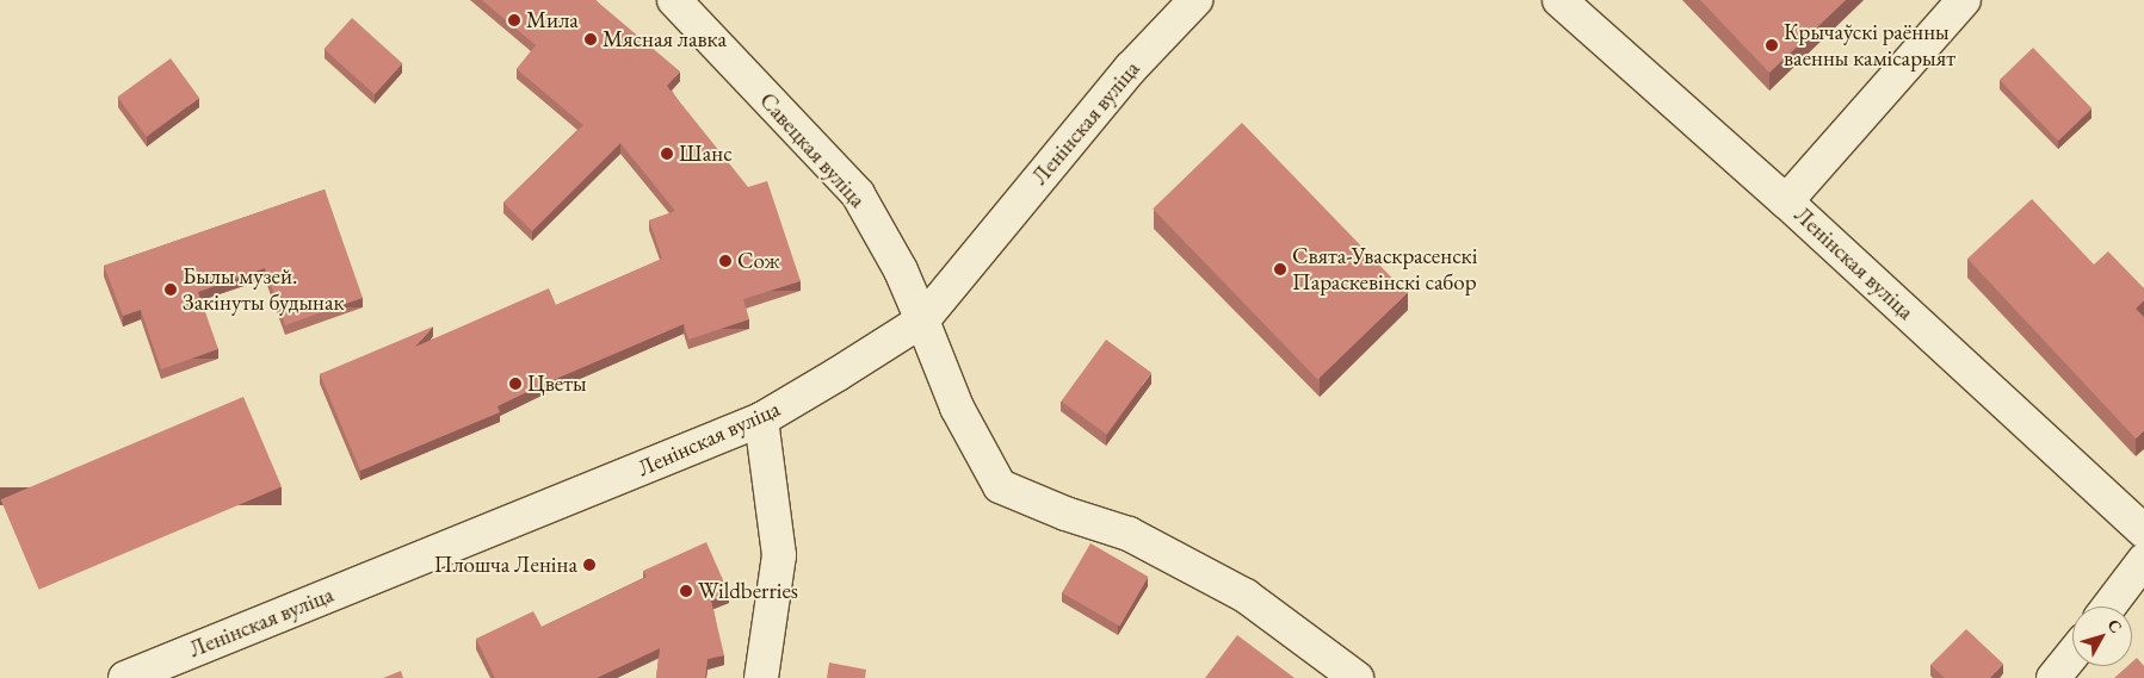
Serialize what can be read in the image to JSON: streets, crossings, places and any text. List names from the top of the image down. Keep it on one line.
{"streets":{"street":["Ленінская вуліца","Савецкая вуліца"]},"crossings":[["Ленінская вуліца","Савецкая вуліца"]],"places":["Мила","Мясная лавка","Крычаўскі раённы ваенны камісарыят","Шанс","Сож","Свята-Уваскрасенскі Параскевінскі сабор","Былы музей. Закінуты будынак","Цветы","Плошча Леніна","Wildberries"],"north":"top right"}
